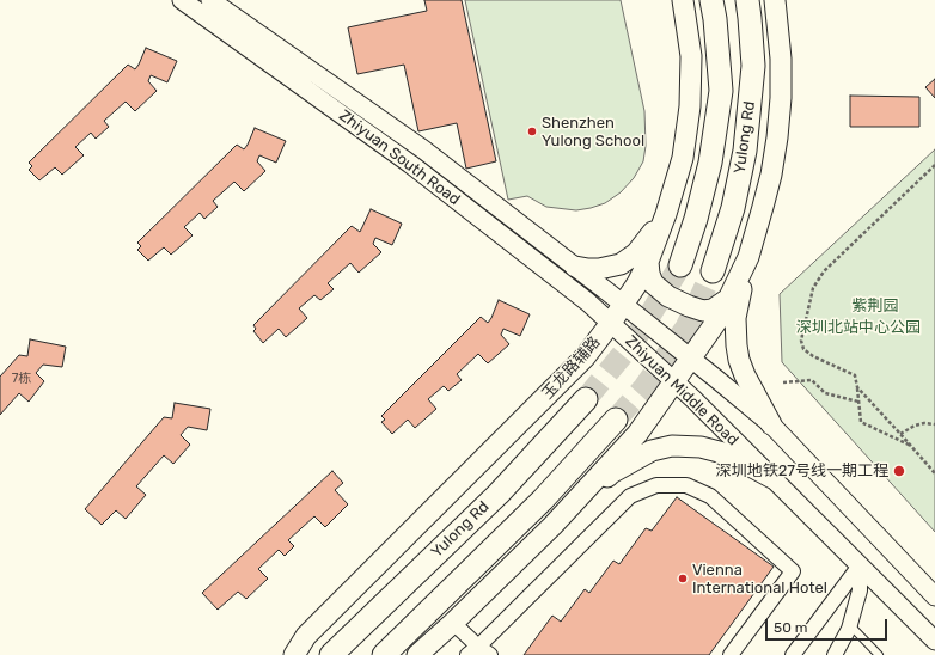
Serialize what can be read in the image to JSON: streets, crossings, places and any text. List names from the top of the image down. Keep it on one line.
{"streets":{"main road":["Yulong Rd","玉龙路辅路"],"street":["Zhiyuan South Road","Zhiyuan Middle Road"]},"crossings":[["Zhiyuan South Road","玉龙路辅路"],["Zhiyuan South Road","Zhiyuan Middle Road"],["玉龙路辅路","Zhiyuan Middle Road"]],"parks":["紫荆园","深圳北站中心公园"],"places":["Shenzhen Yulong School","深圳地铁27号线一期工程","Vienna International Hotel"],"house_numbers":["7栋"],"scale_bar":"50 m"}
